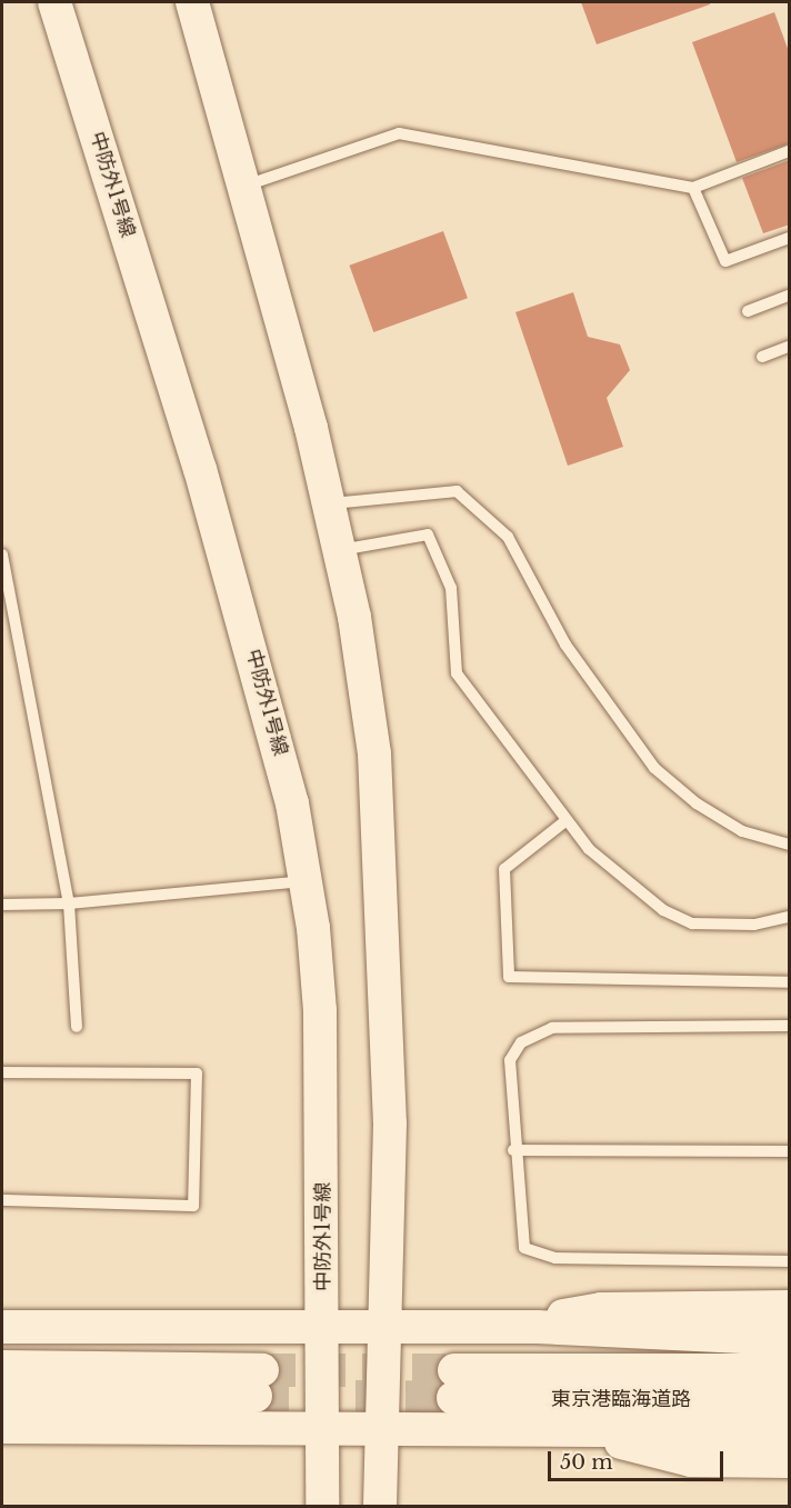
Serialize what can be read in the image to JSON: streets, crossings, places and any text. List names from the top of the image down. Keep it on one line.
{"streets":{"street":["中防外1号線","東京港臨海道路"]},"scale_bar":"50 m"}
